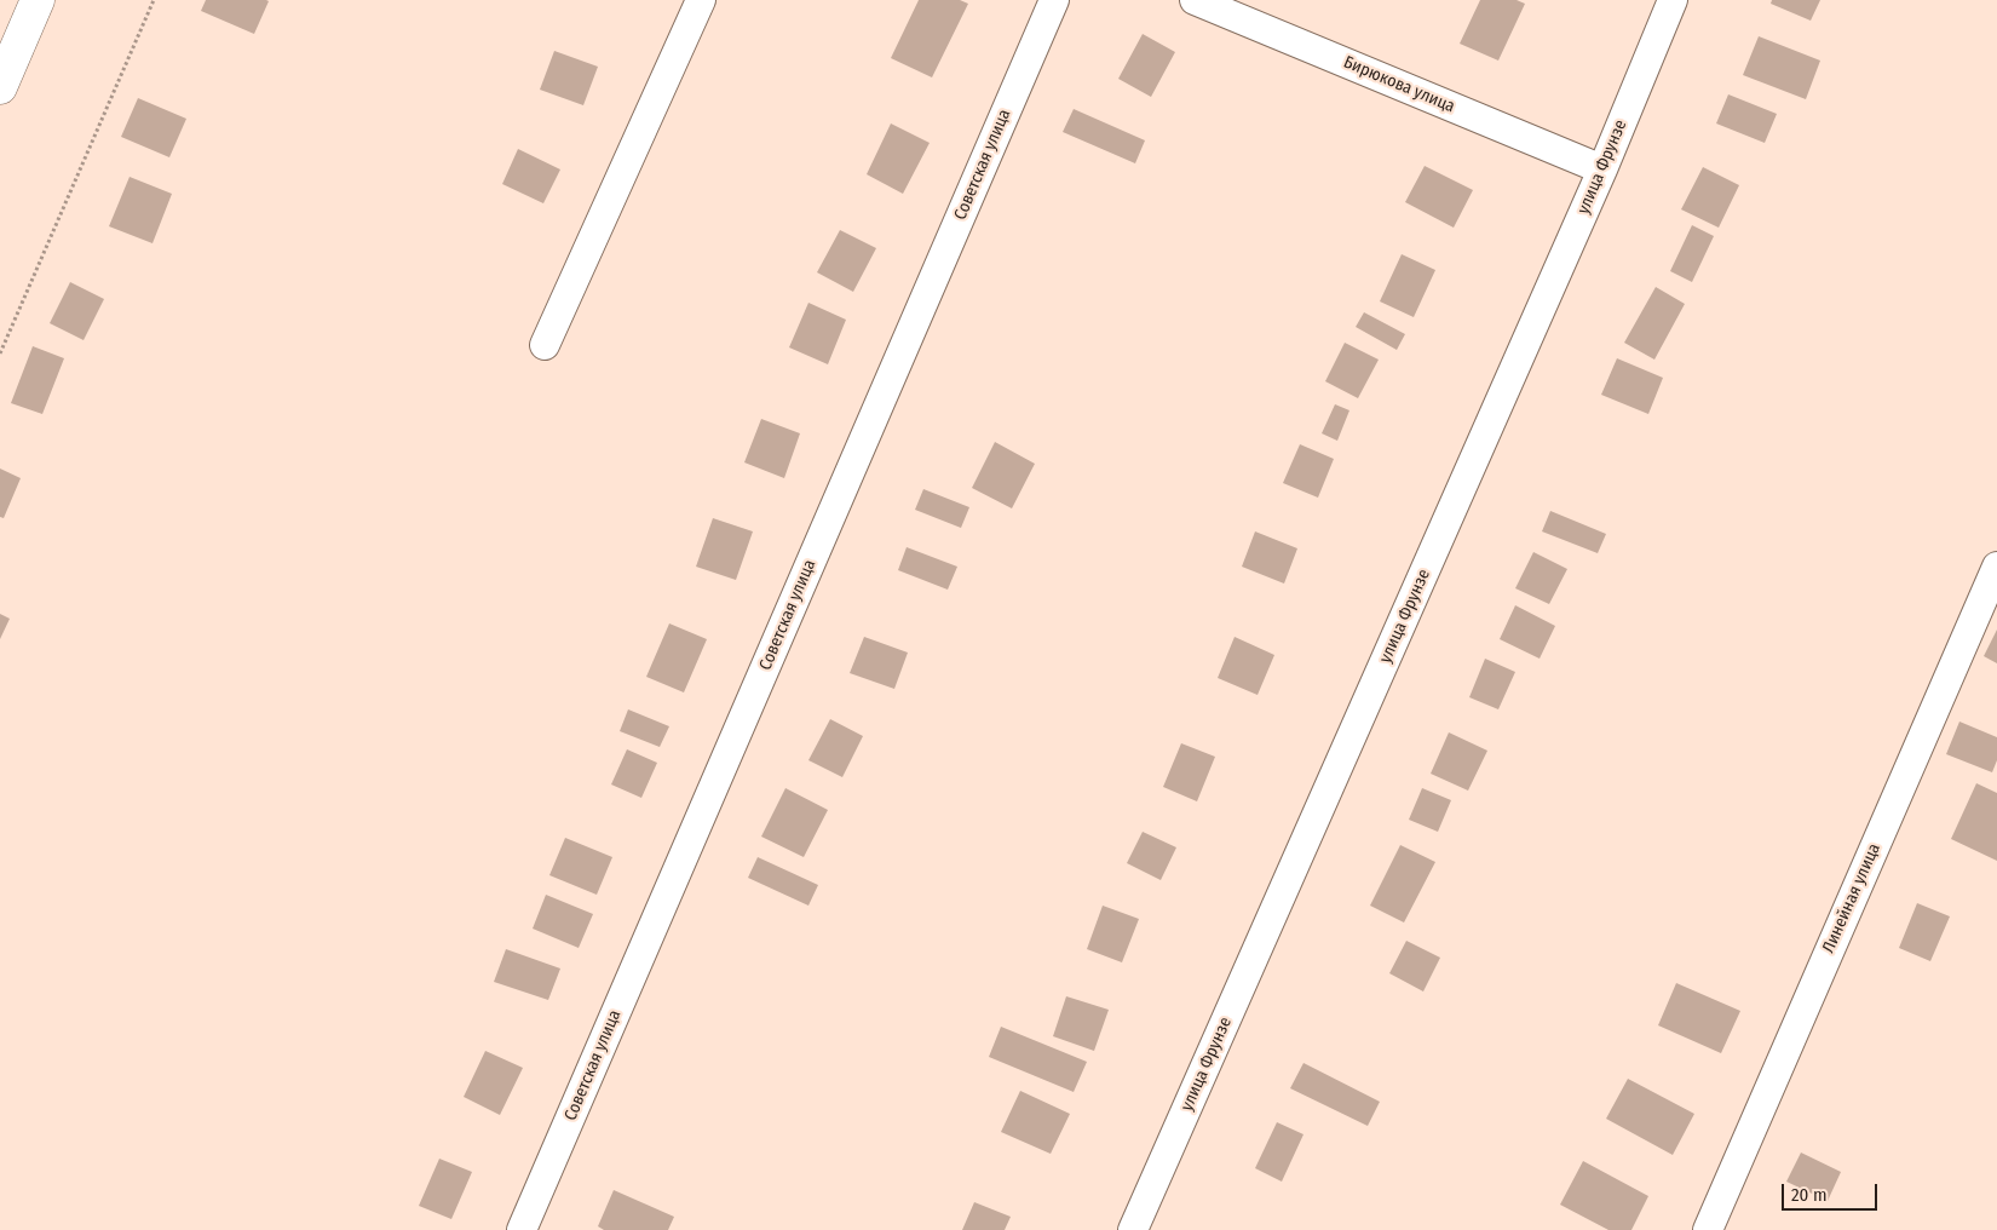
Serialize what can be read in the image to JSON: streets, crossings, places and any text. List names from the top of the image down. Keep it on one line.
{"streets":{"street":["Бирюкова улица","Советская улица","улица Фрунзе","Линейная улица"]},"crossings":[["Бирюкова улица","улица Фрунзе"]],"scale_bar":"20 m"}
